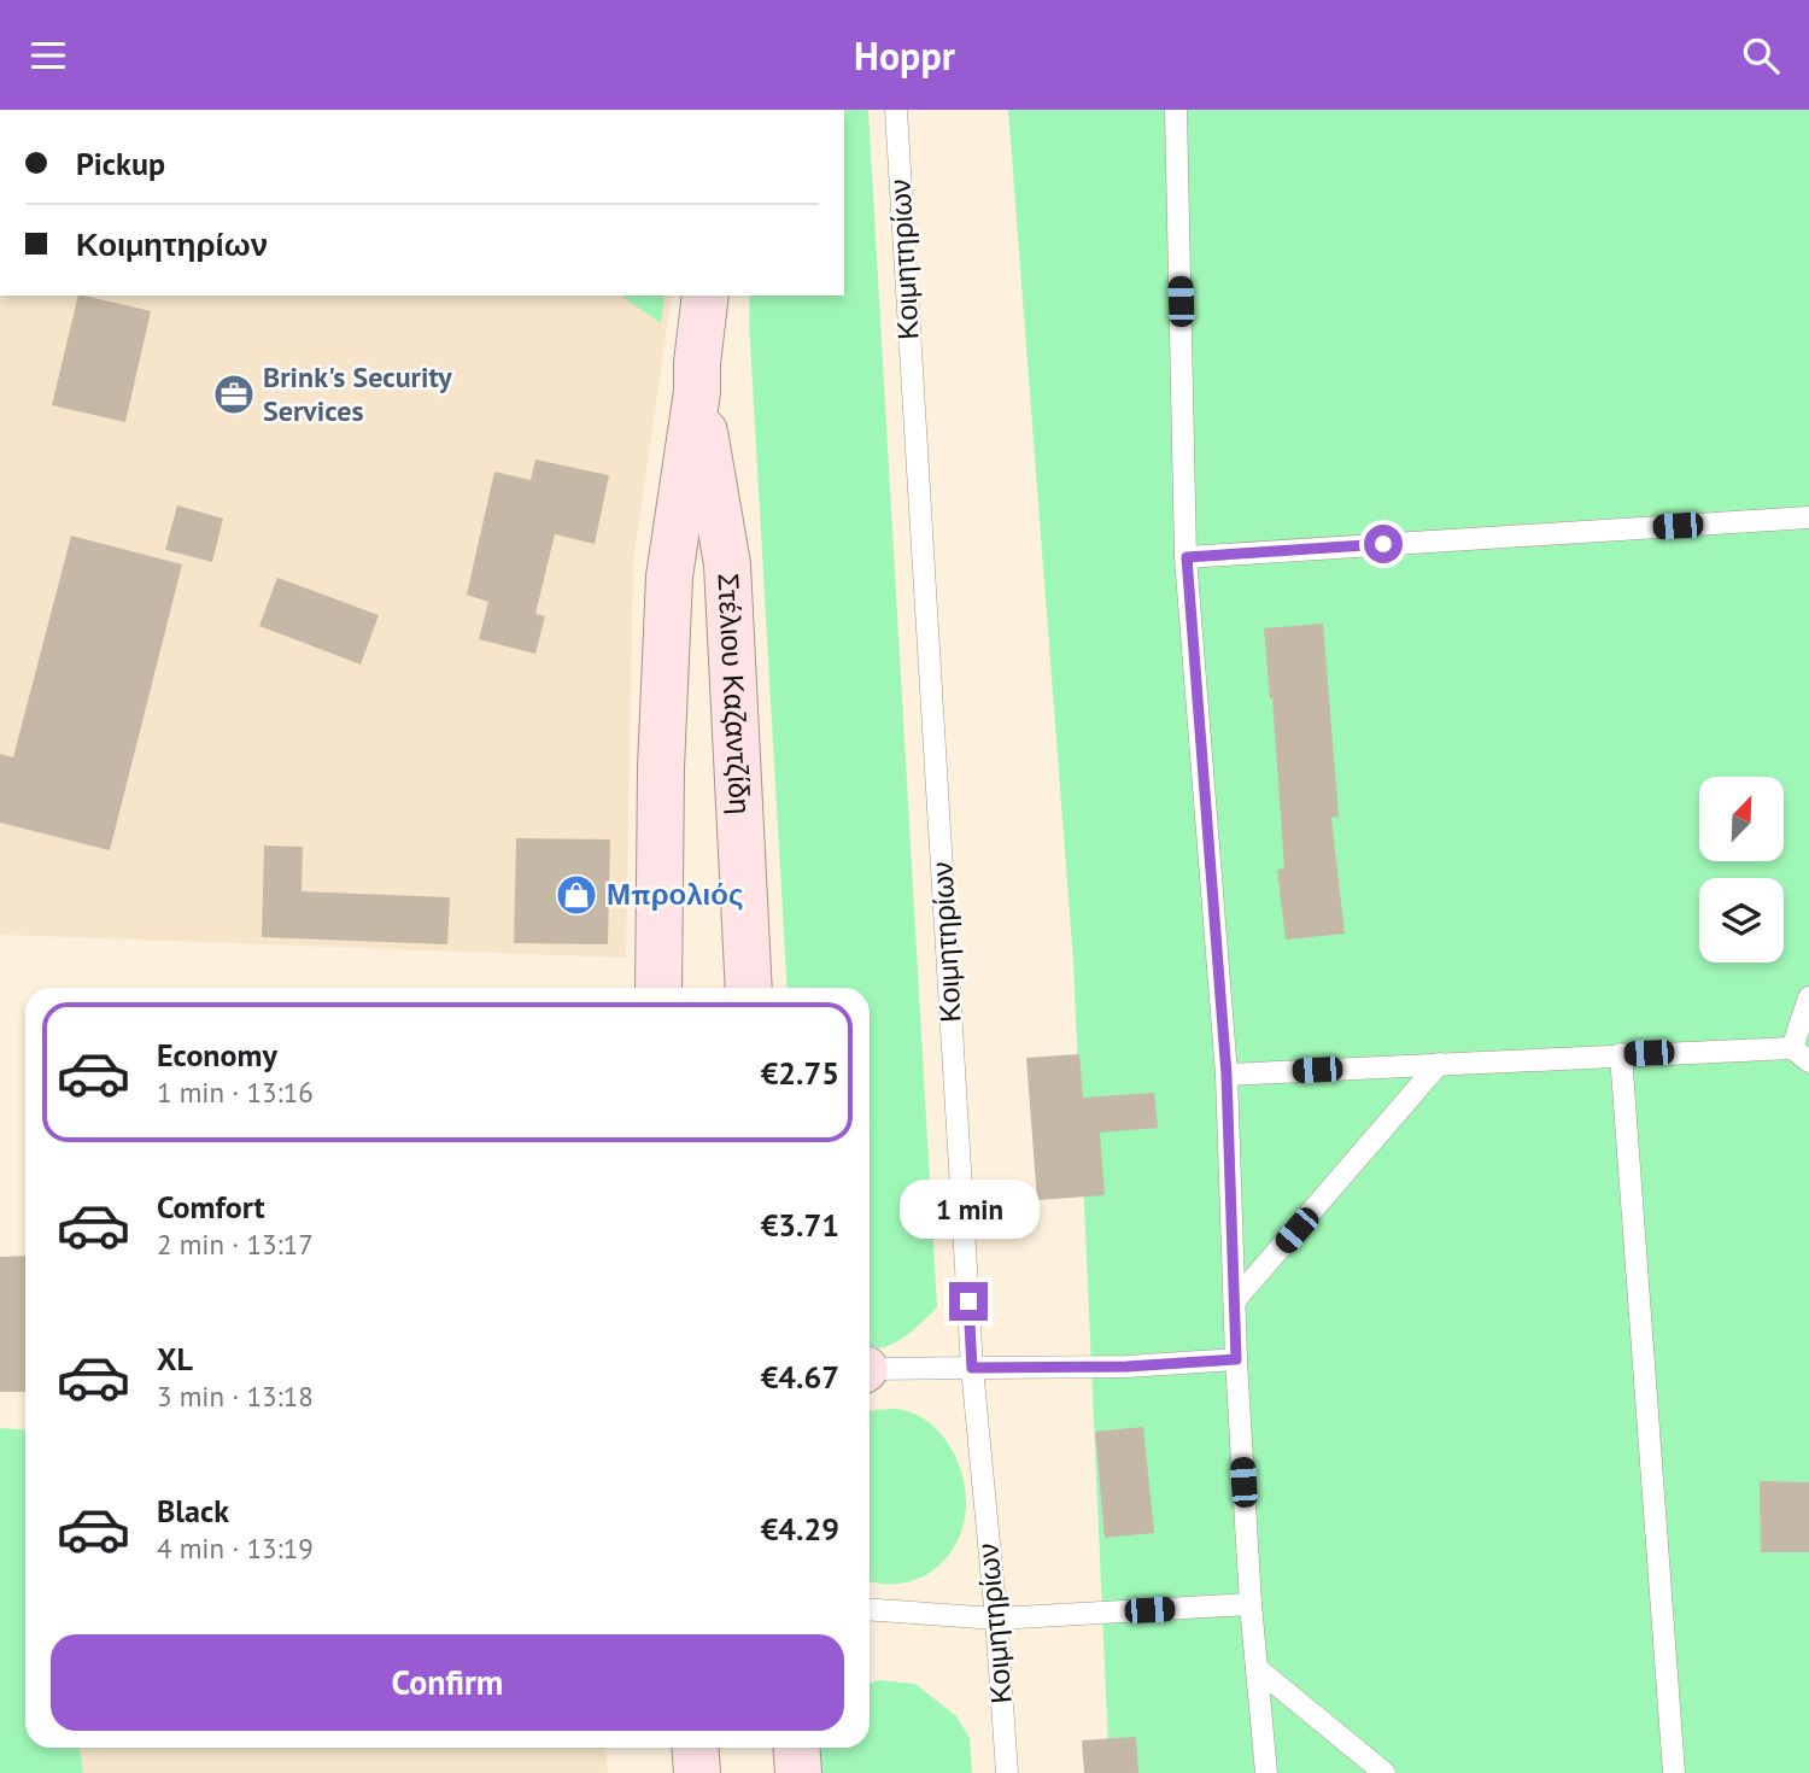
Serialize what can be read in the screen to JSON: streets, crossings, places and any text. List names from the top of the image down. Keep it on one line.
{"streets":{"main road":["Στέλιου Καζαντζίδη"],"lane":["Κοιμητηρίων"]},"places":{"office":["Brink's Security Services"],"shop":["Μπρολιός"]},"north":"top right","page":{"header":"Hoppr","banner":["Pickup","Κοιμητηρίων"],"list":[{"name":"Economy","note":"1 min · 13:16","value":"€2.75"},{"name":"Comfort","note":"2 min · 13:17","value":"€3.71"},{"name":"XL","note":"3 min · 13:18","value":"€4.67"},{"name":"Black","note":"4 min · 13:19","value":"€4.29"}],"bubble":"1 min","buttons":"Confirm"}}
